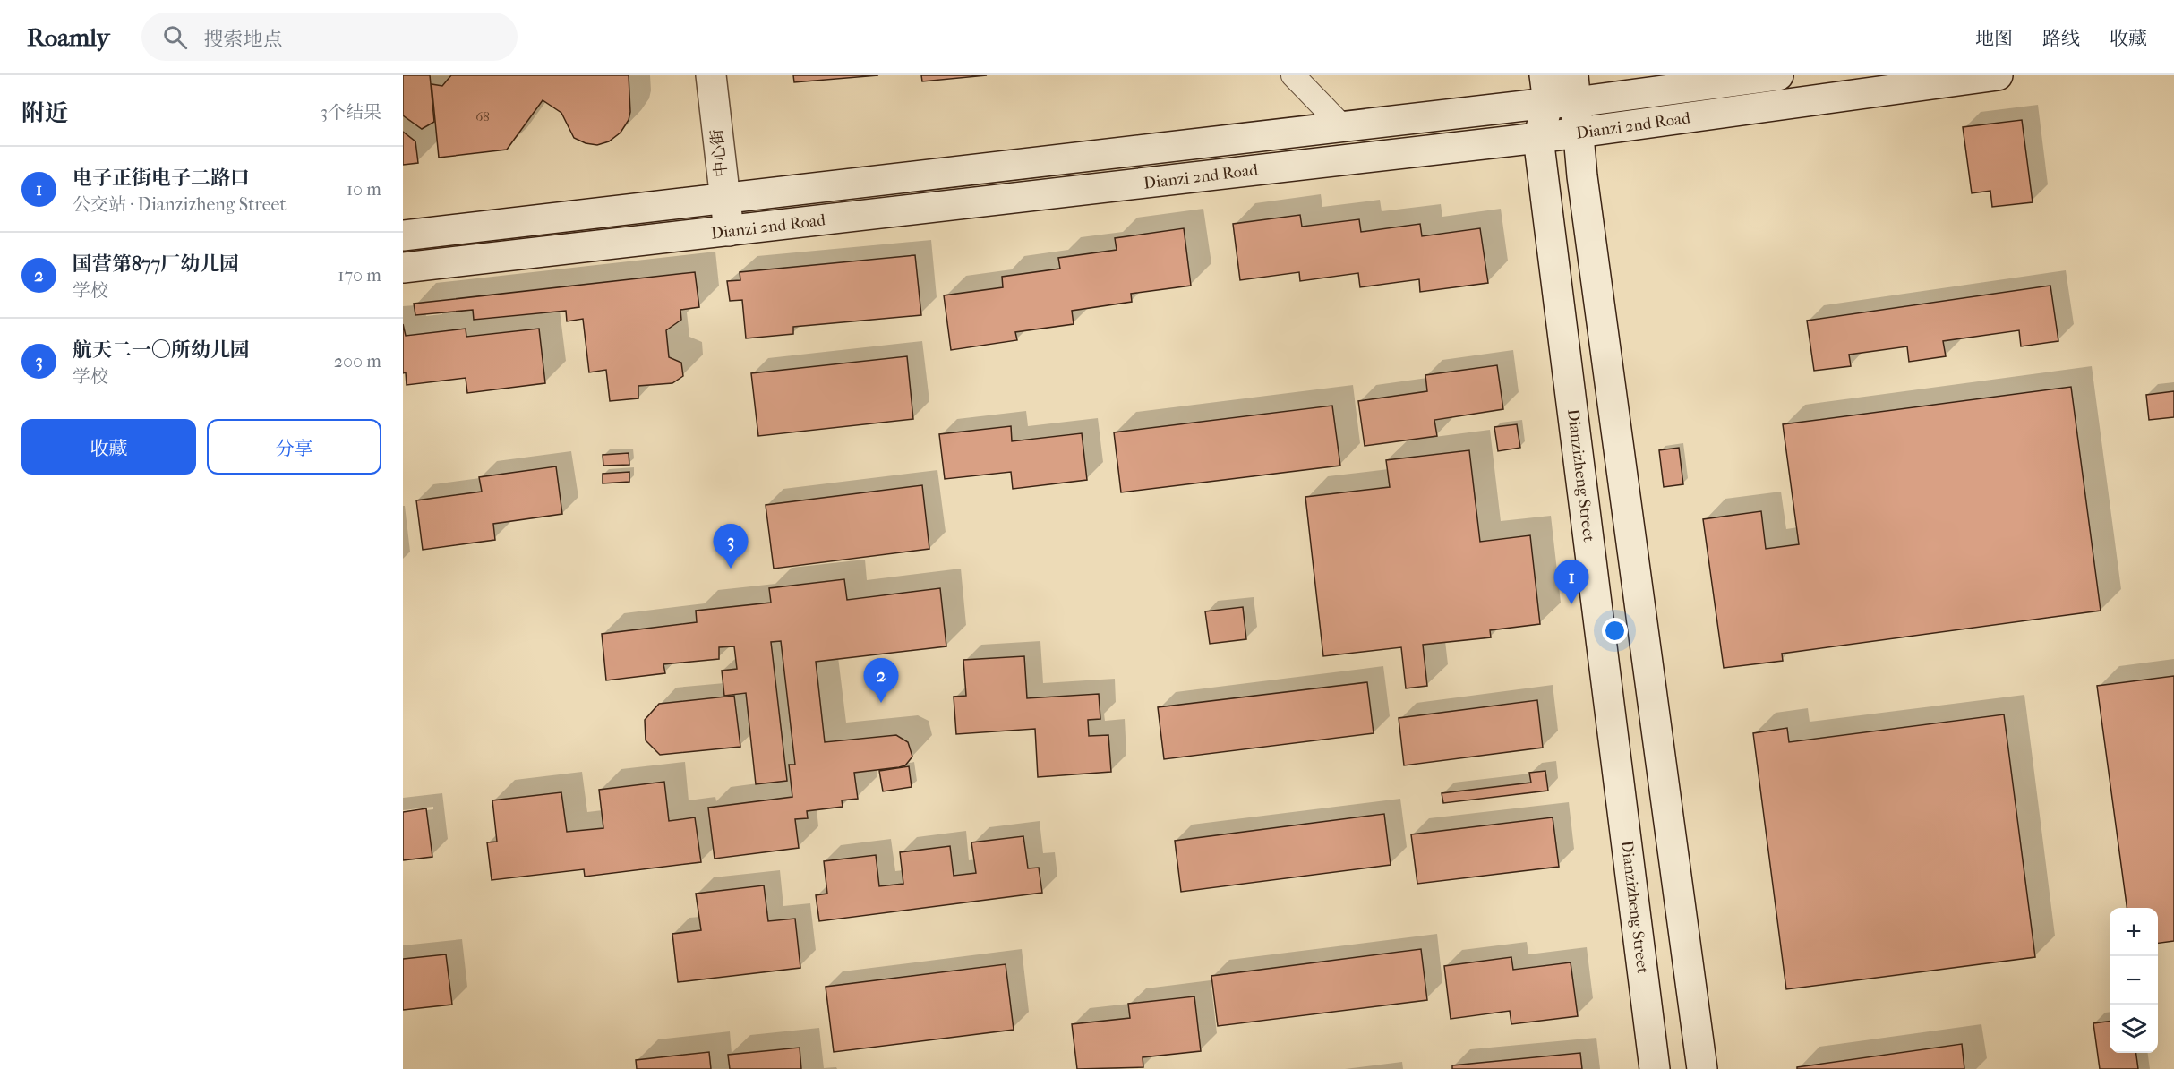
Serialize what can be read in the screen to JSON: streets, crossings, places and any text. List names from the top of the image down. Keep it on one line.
{"streets":{"main road":["Dianzi 2nd Road","中心街","Dianzizheng Street"]},"crossings":[["Dianzi 2nd Road","中心街"],["Dianzi 2nd Road","Dianzizheng Street"]],"house_numbers":["68"],"page":{"header":"Roamly","search":"搜索地点","nav":["地图","路线","收藏"],"heading":["附近","3个结果"],"list":[{"mark":"1","name":"电子正街电子二路口","note":"公交站 · Dianzizheng Street","value":"10 m"},{"mark":"2","name":"国营第877厂幼儿园","note":"学校","value":"170 m"},{"mark":"3","name":"航天二一〇所幼儿园","note":"学校","value":"200 m"}],"buttons":["收藏","分享"],"pins":["3","1","2"],"map_buttons":["+","−"]}}
